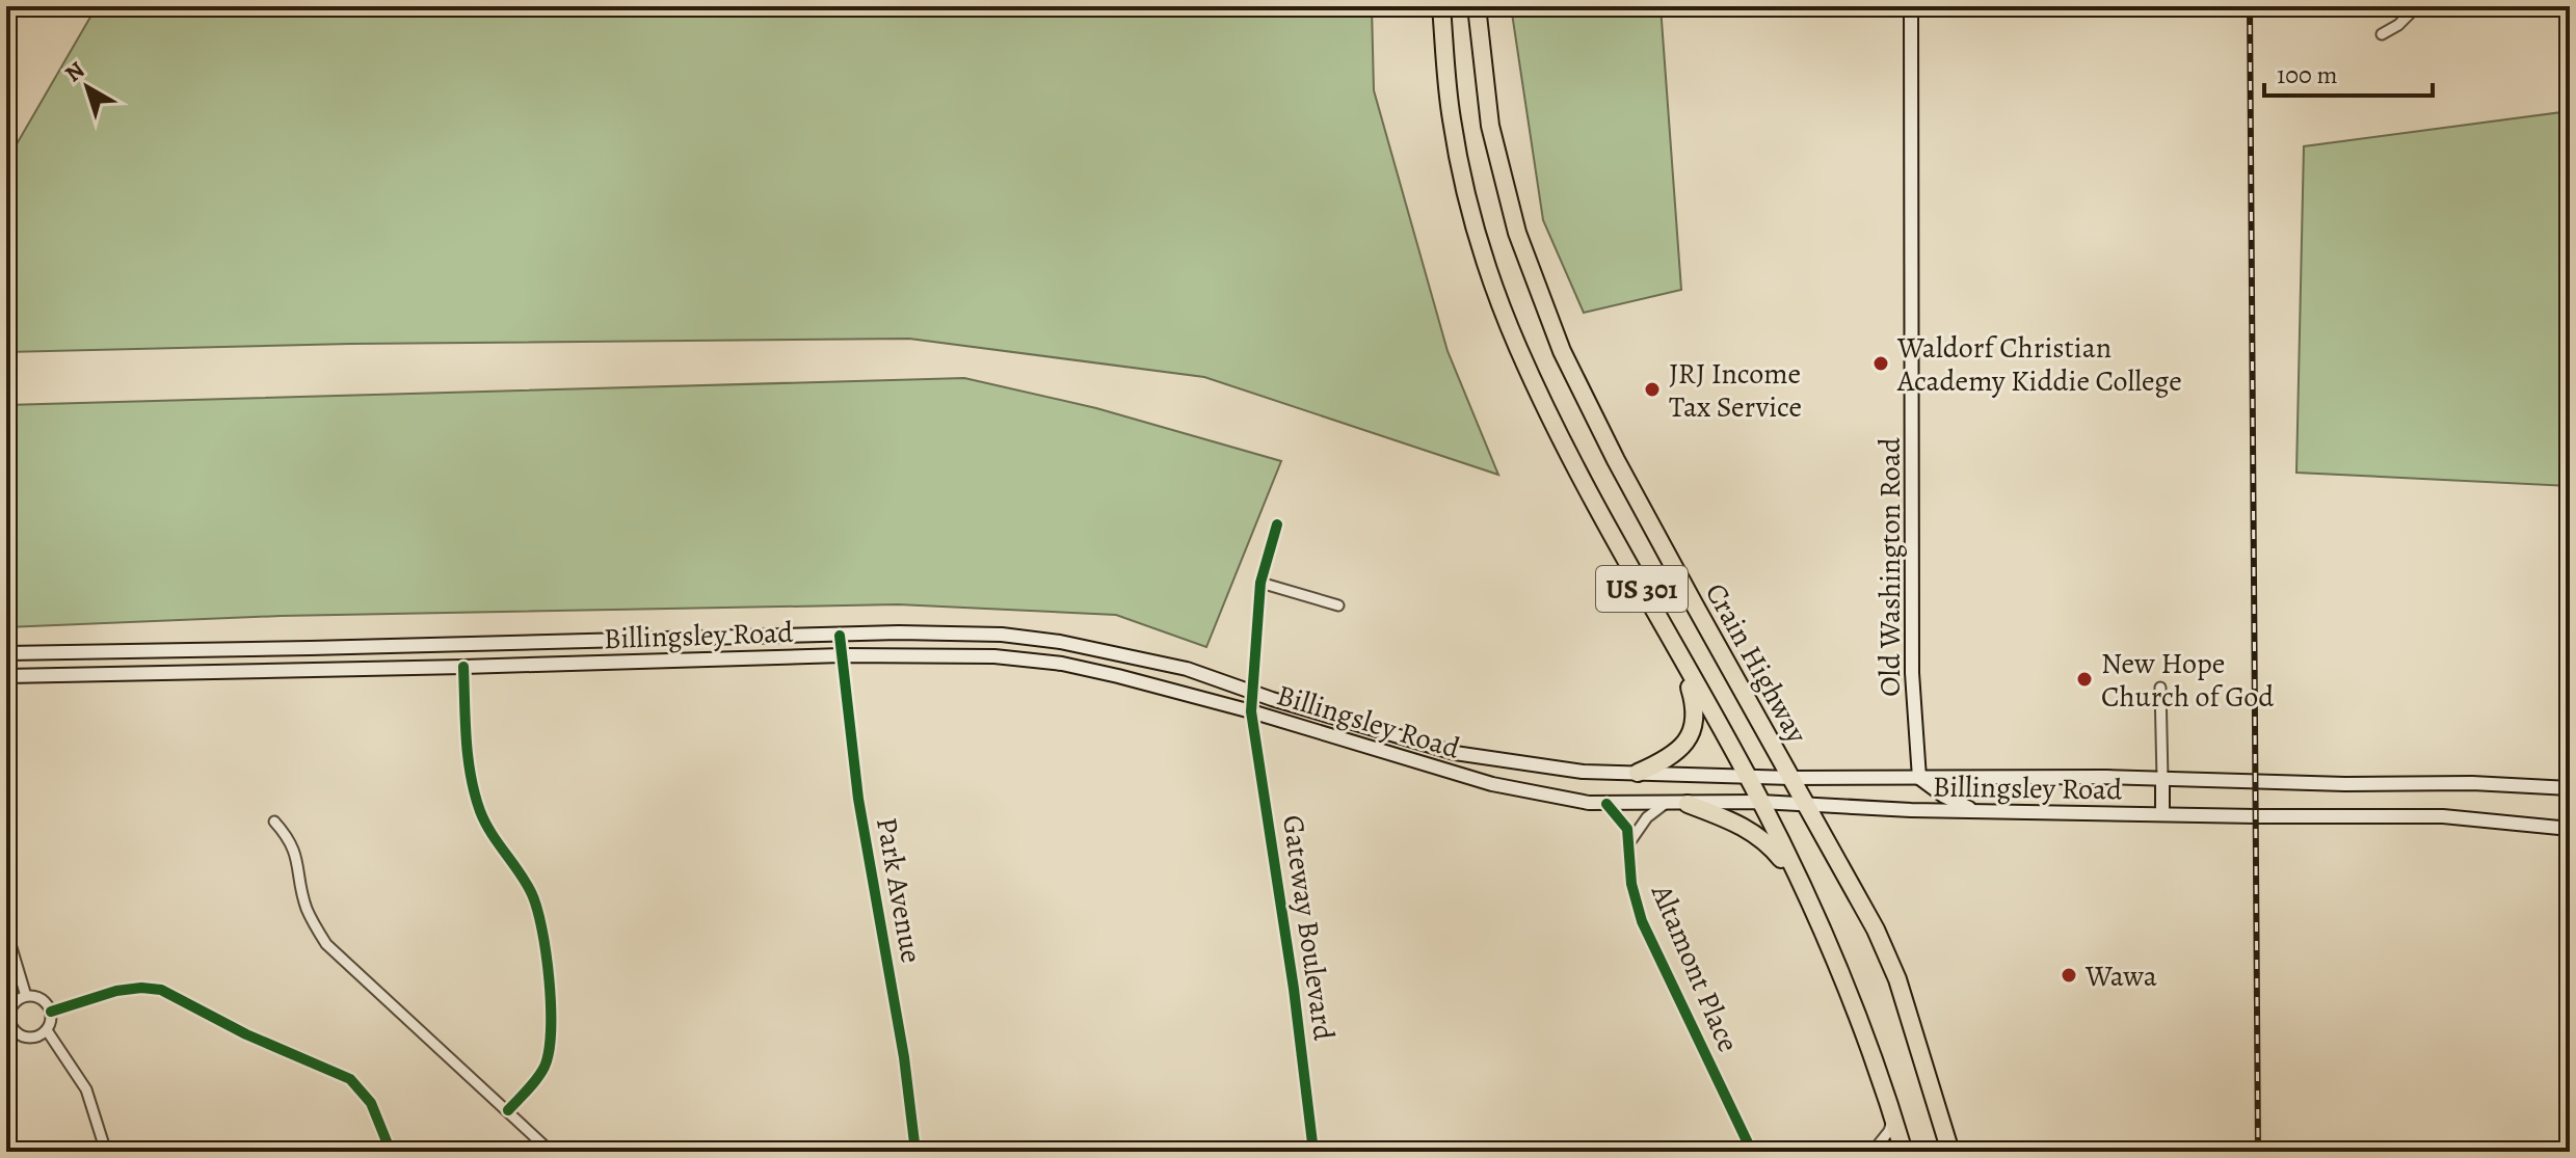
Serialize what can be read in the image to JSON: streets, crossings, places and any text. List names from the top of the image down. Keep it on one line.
{"streets":{"highway":["US 301","Crain Highway"],"main road":["Old Washington Road","Billingsley Road"],"street":["Park Avenue","Gateway Boulevard","Altamont Place"]},"crossings":[["Old Washington Road","Billingsley Road"],["US 301","Billingsley Road"],["Billingsley Road","Crain Highway"],["Billingsley Road","Park Avenue"],["Billingsley Road","Gateway Boulevard"]],"places":["Waldorf Christian Academy Kiddie College","JRJ Income Tax Service","New Hope Church of God","Wawa"],"scale_bar":"100 m","north":"top left"}
